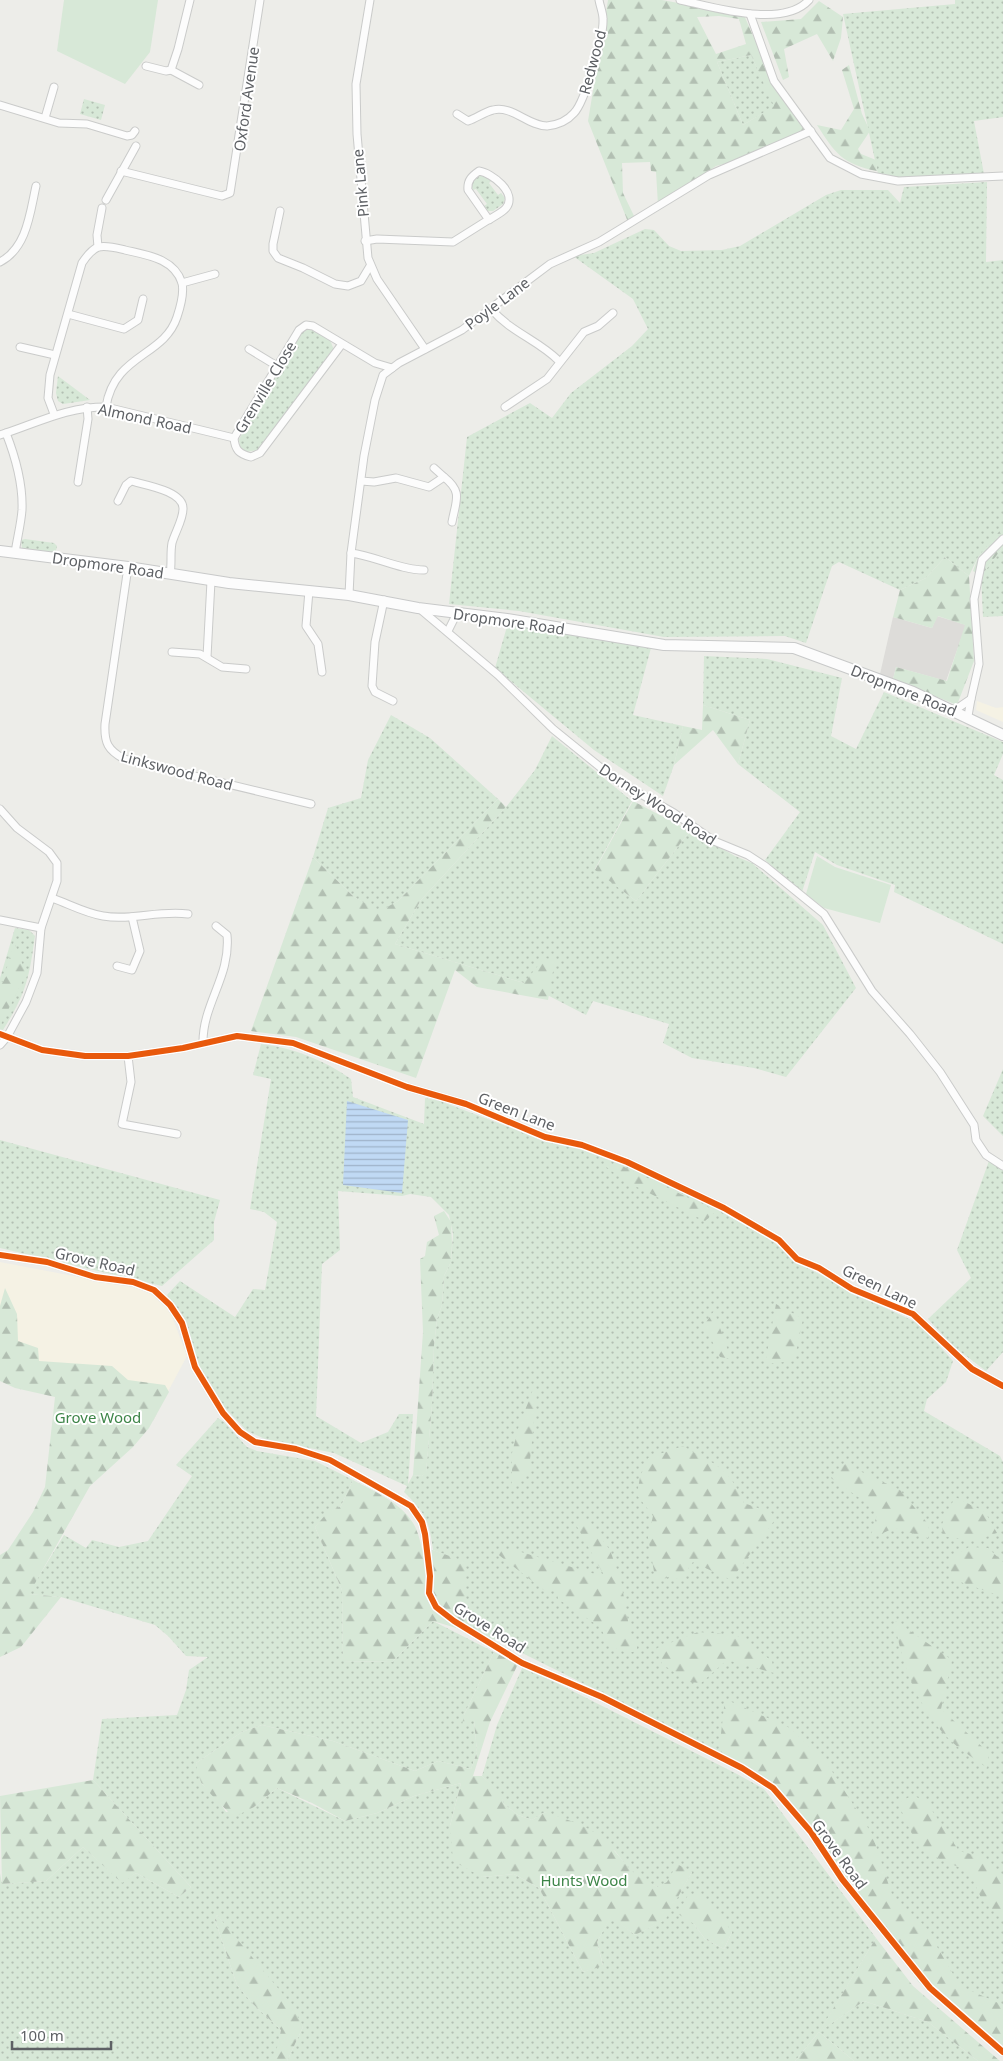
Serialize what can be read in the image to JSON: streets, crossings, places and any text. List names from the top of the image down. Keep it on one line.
{"streets":{"street":["Redwood","Oxford Avenue","Pink Lane","Poyle Lane","Grenville Close","Almond Road","Dropmore Road","Linkswood Road","Dorney Wood Road","Green Lane","Grove Road"]},"crossings":[["Pink Lane","Poyle Lane"],["Poyle Lane","Grenville Close"],["Grenville Close","Almond Road"],["Dropmore Road","Linkswood Road"],["Dropmore Road","Dorney Wood Road"]],"parks":["Grove Wood","Hunts Wood"],"scale_bar":"100 m"}
